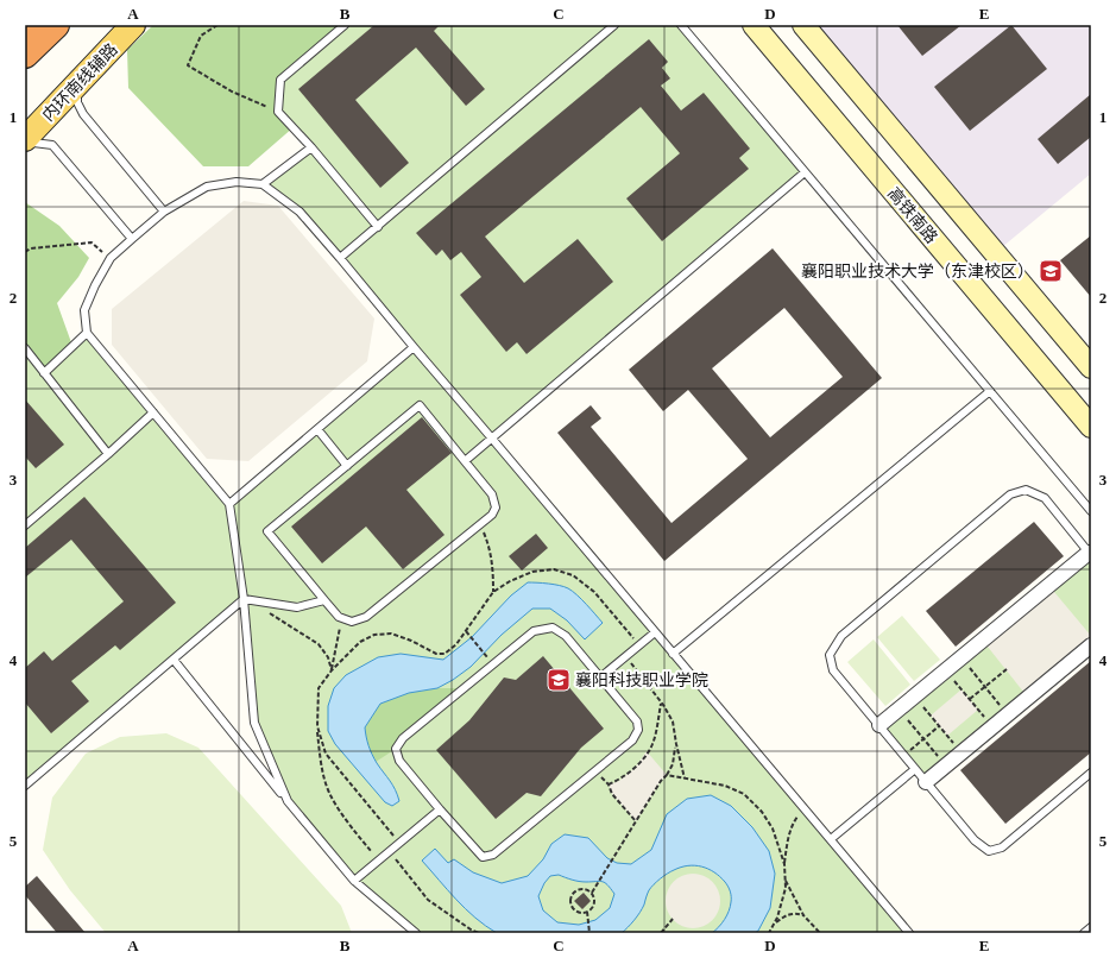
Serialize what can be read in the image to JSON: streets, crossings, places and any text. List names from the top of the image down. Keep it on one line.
{"streets":{"main road":["内环南线辅路","高铁南路"]},"places":{"school or university":["襄阳职业技术大学（东津校区）","襄阳科技职业学院"]},"grid":{"columns":["A","B","C","D","E"],"rows":["1","2","3","4","5"]}}
